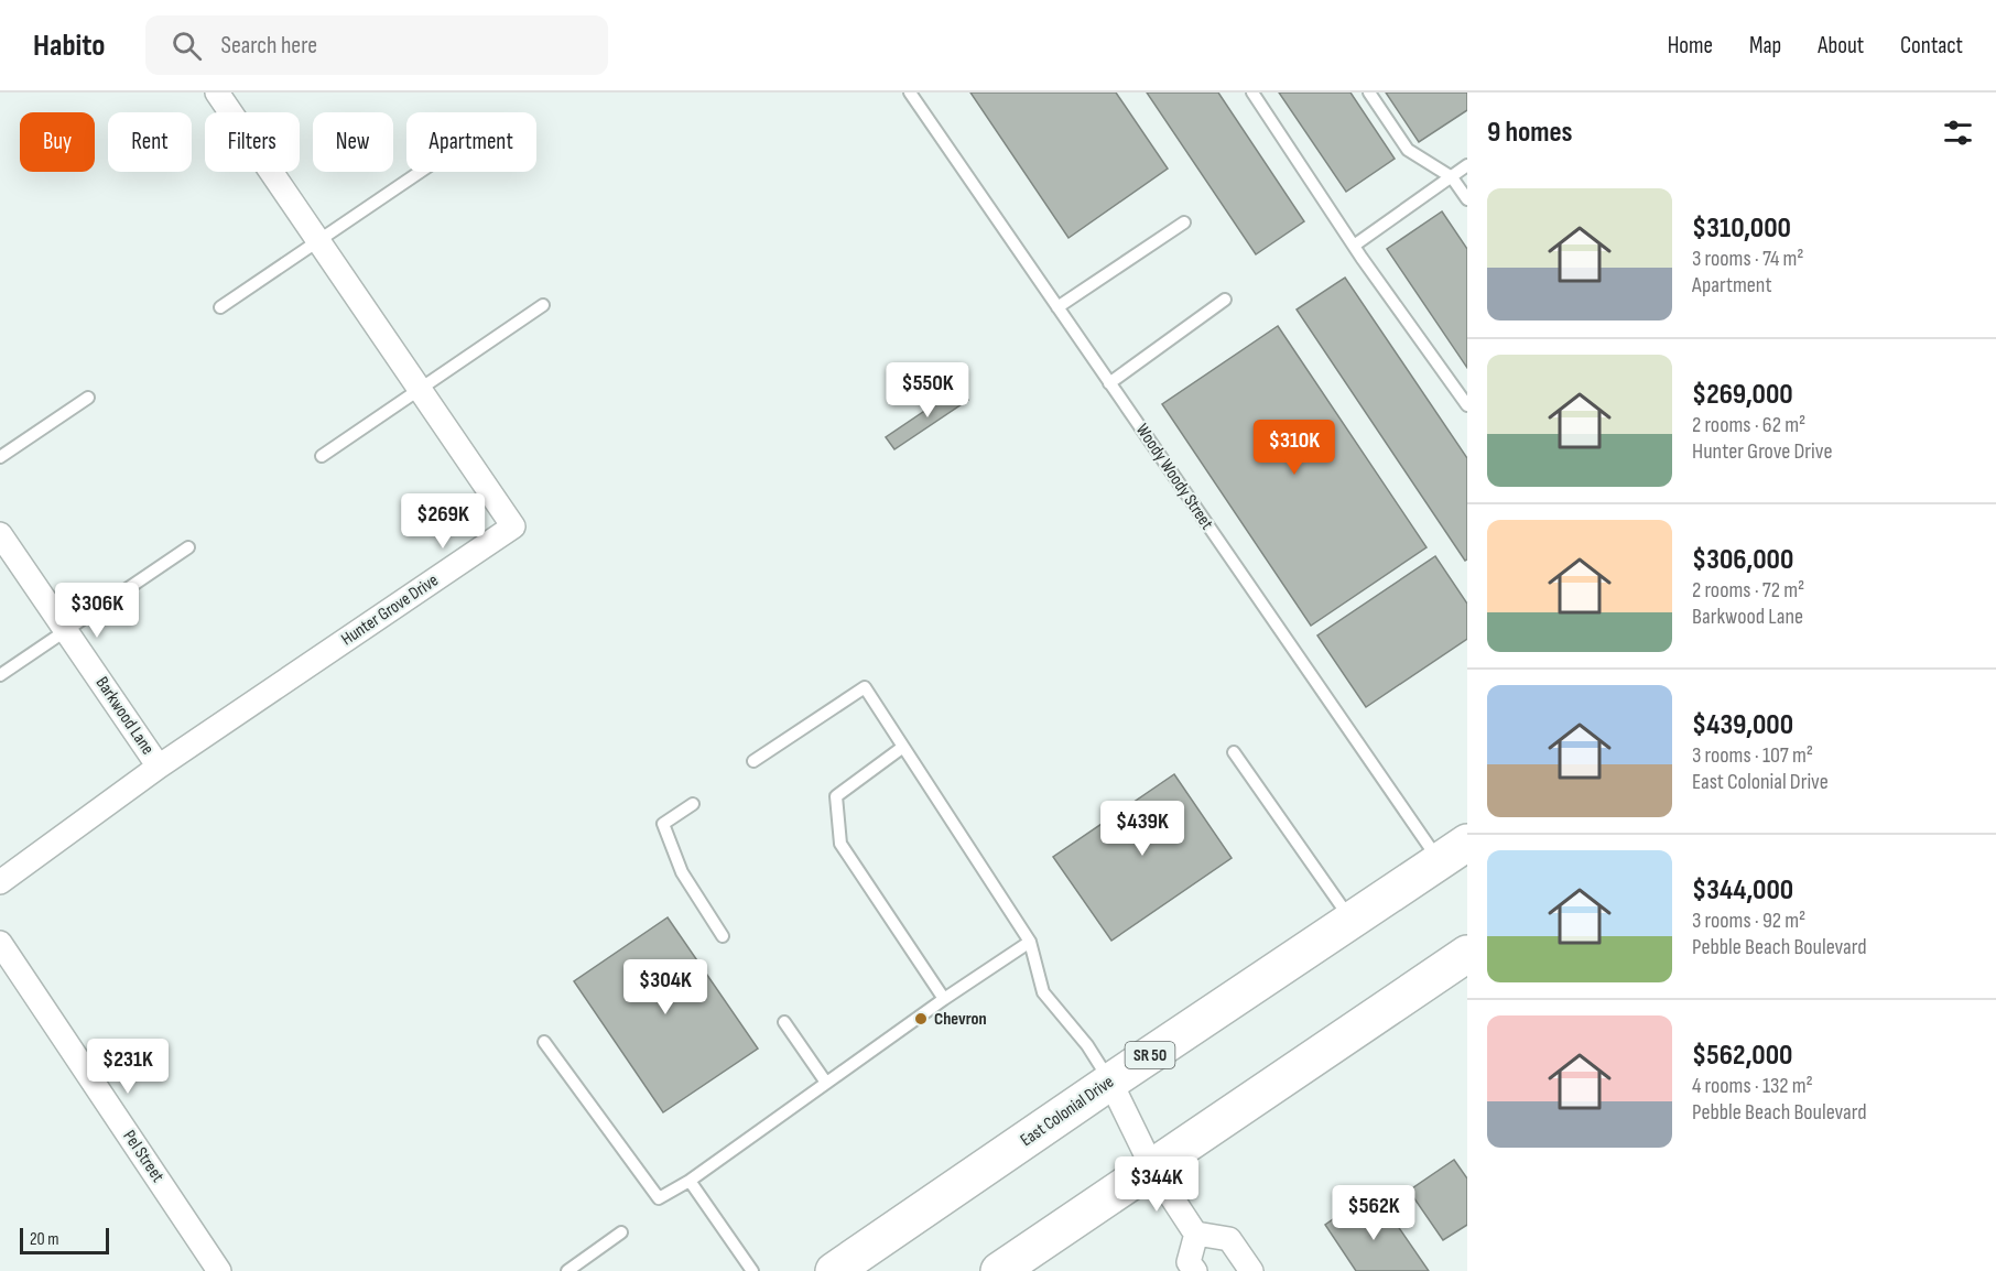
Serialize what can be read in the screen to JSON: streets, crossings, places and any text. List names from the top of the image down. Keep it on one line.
{"streets":{"highway":["SR 50","East Colonial Drive"],"street":["Hunter Grove Drive","Barkwood Lane","Pel Street"],"lane":["Woody Woody Street"]},"crossings":[["Woody Woody Street","East Colonial Drive"],["Hunter Grove Drive","Barkwood Lane"]],"places":["Chevron"],"scale_bar":"20 m","page":{"header":"Habito","search":"Search here","nav":["Home","Map","About","Contact"],"heading":"9 homes","chip":["Buy","Rent","Filters","New","Apartment"],"list":[{"name":"$310,000","note":"3 rooms · 74 m² · Apartment"},{"name":"$269,000","note":"2 rooms · 62 m² · Hunter Grove Drive"},{"name":"$306,000","note":"2 rooms · 72 m² · Barkwood Lane"},{"name":"$439,000","note":"3 rooms · 107 m² · East Colonial Drive"},{"name":"$344,000","note":"3 rooms · 92 m² · Pebble Beach Boulevard"},{"name":"$562,000","note":"4 rooms · 132 m² · Pebble Beach Boulevard"}],"price":["$550K","$310K","$269K","$306K","$439K","$304K","$231K","$344K","$562K"],"scale":"20 m"}}
